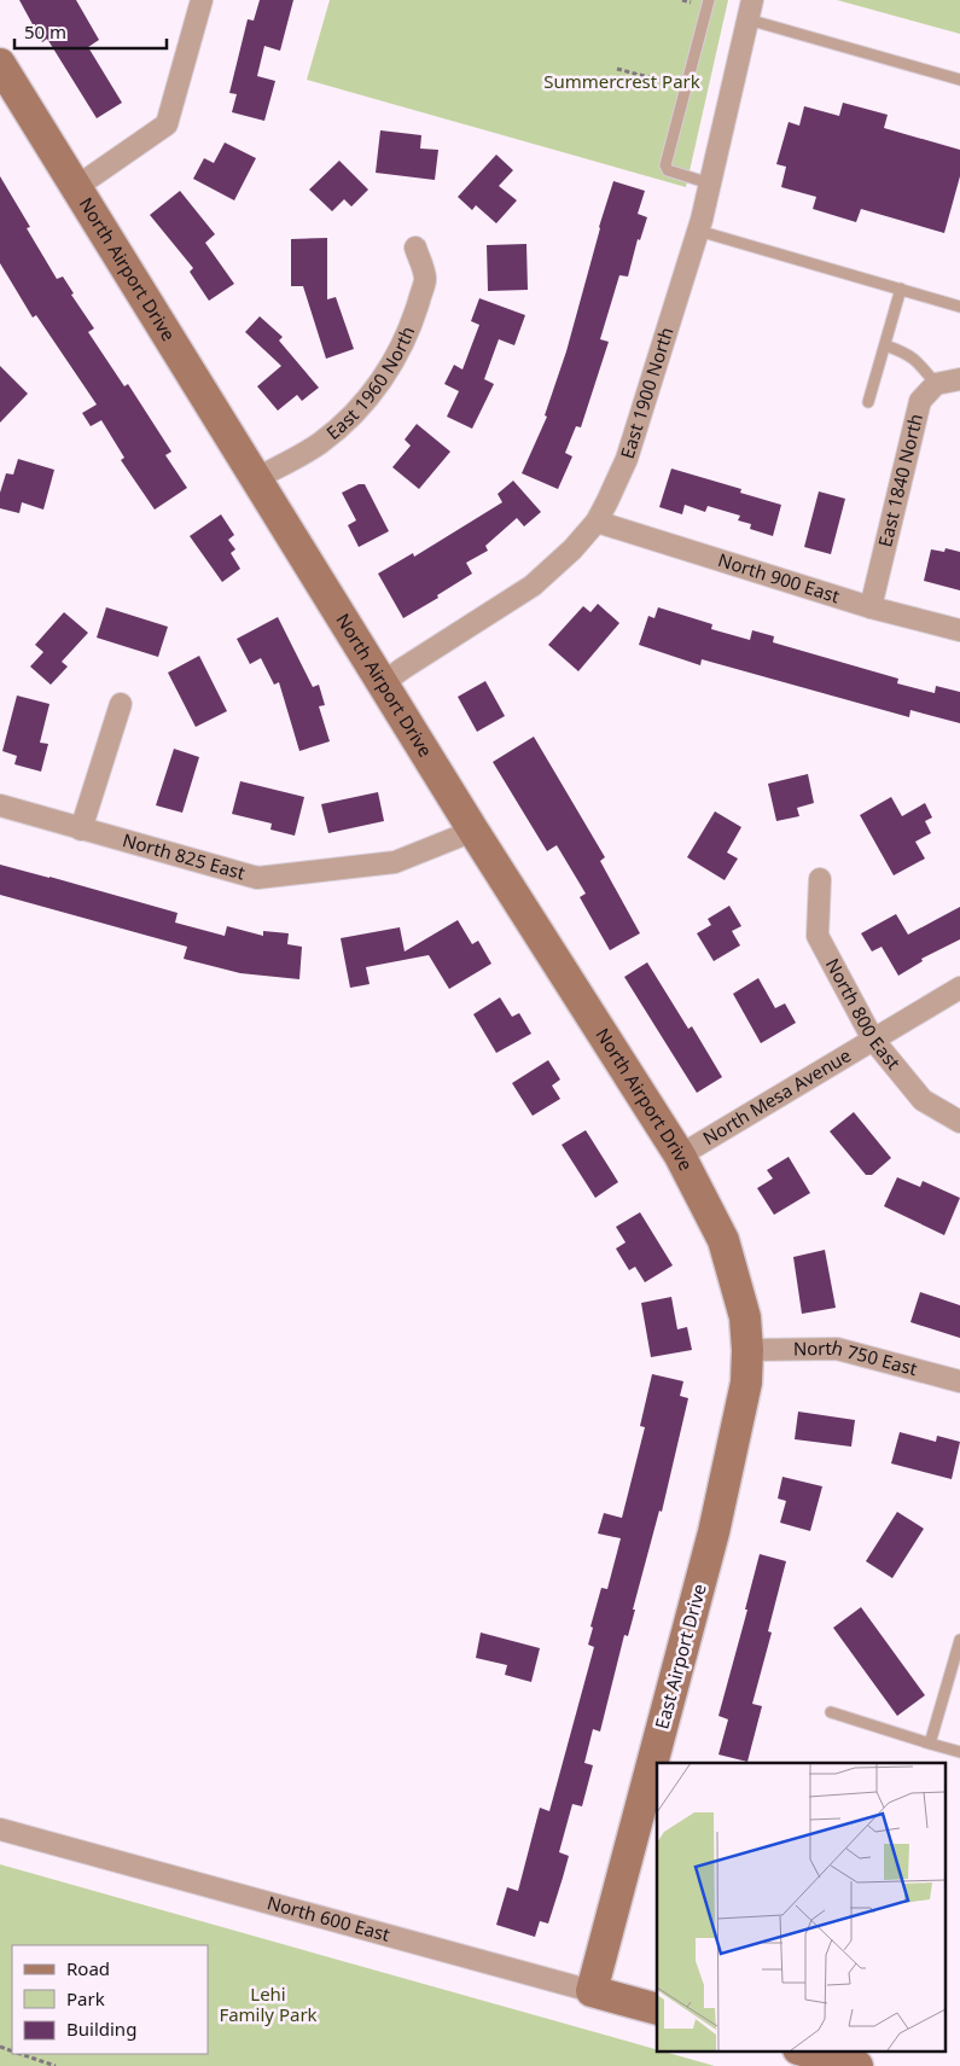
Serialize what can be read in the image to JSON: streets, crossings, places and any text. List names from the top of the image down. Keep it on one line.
{"streets":{"street":["North Airport Drive","East 1960 North","East 1900 North","East 1840 North","North 900 East","North 825 East","North 800 East","North Mesa Avenue","North 750 East","East Airport Drive","North 600 East"]},"crossings":[["North Airport Drive","East 1960 North"],["North Airport Drive","East 1900 North"],["North Airport Drive","North 825 East"],["North Airport Drive","North Mesa Avenue"],["North Airport Drive","East Airport Drive"],["East 1900 North","North 900 East"],["East 1840 North","North 900 East"],["North 800 East","North Mesa Avenue"],["North 750 East","East Airport Drive"],["East Airport Drive","North 600 East"]],"parks":["Summercrest Park","Lehi Family Park"],"legend":["Road","Park","Building"],"scale_bar":"50 m"}
